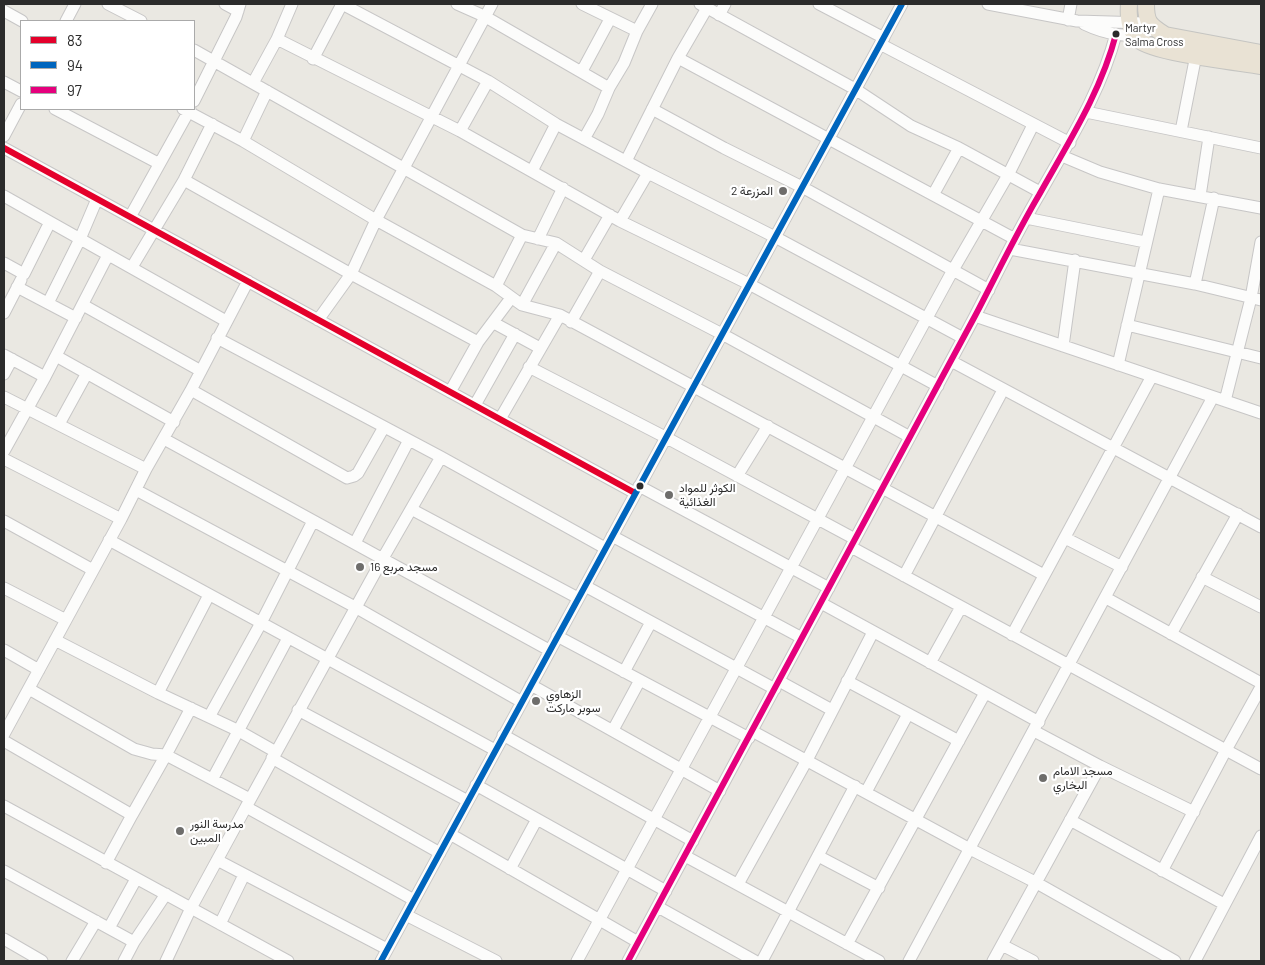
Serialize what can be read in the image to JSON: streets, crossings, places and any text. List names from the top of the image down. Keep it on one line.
{"places":["Martyr Salma Cross","المزرعة 2","الكوثر للمواد الغذائية","مسجد مربع 16","الزهاوي سوبر ماركت","مسجد الامام البخاري","مدرسة النور المبين"],"lines":["transit line 94","transit line 97","transit line 83"],"legend":["83","94","97"]}
